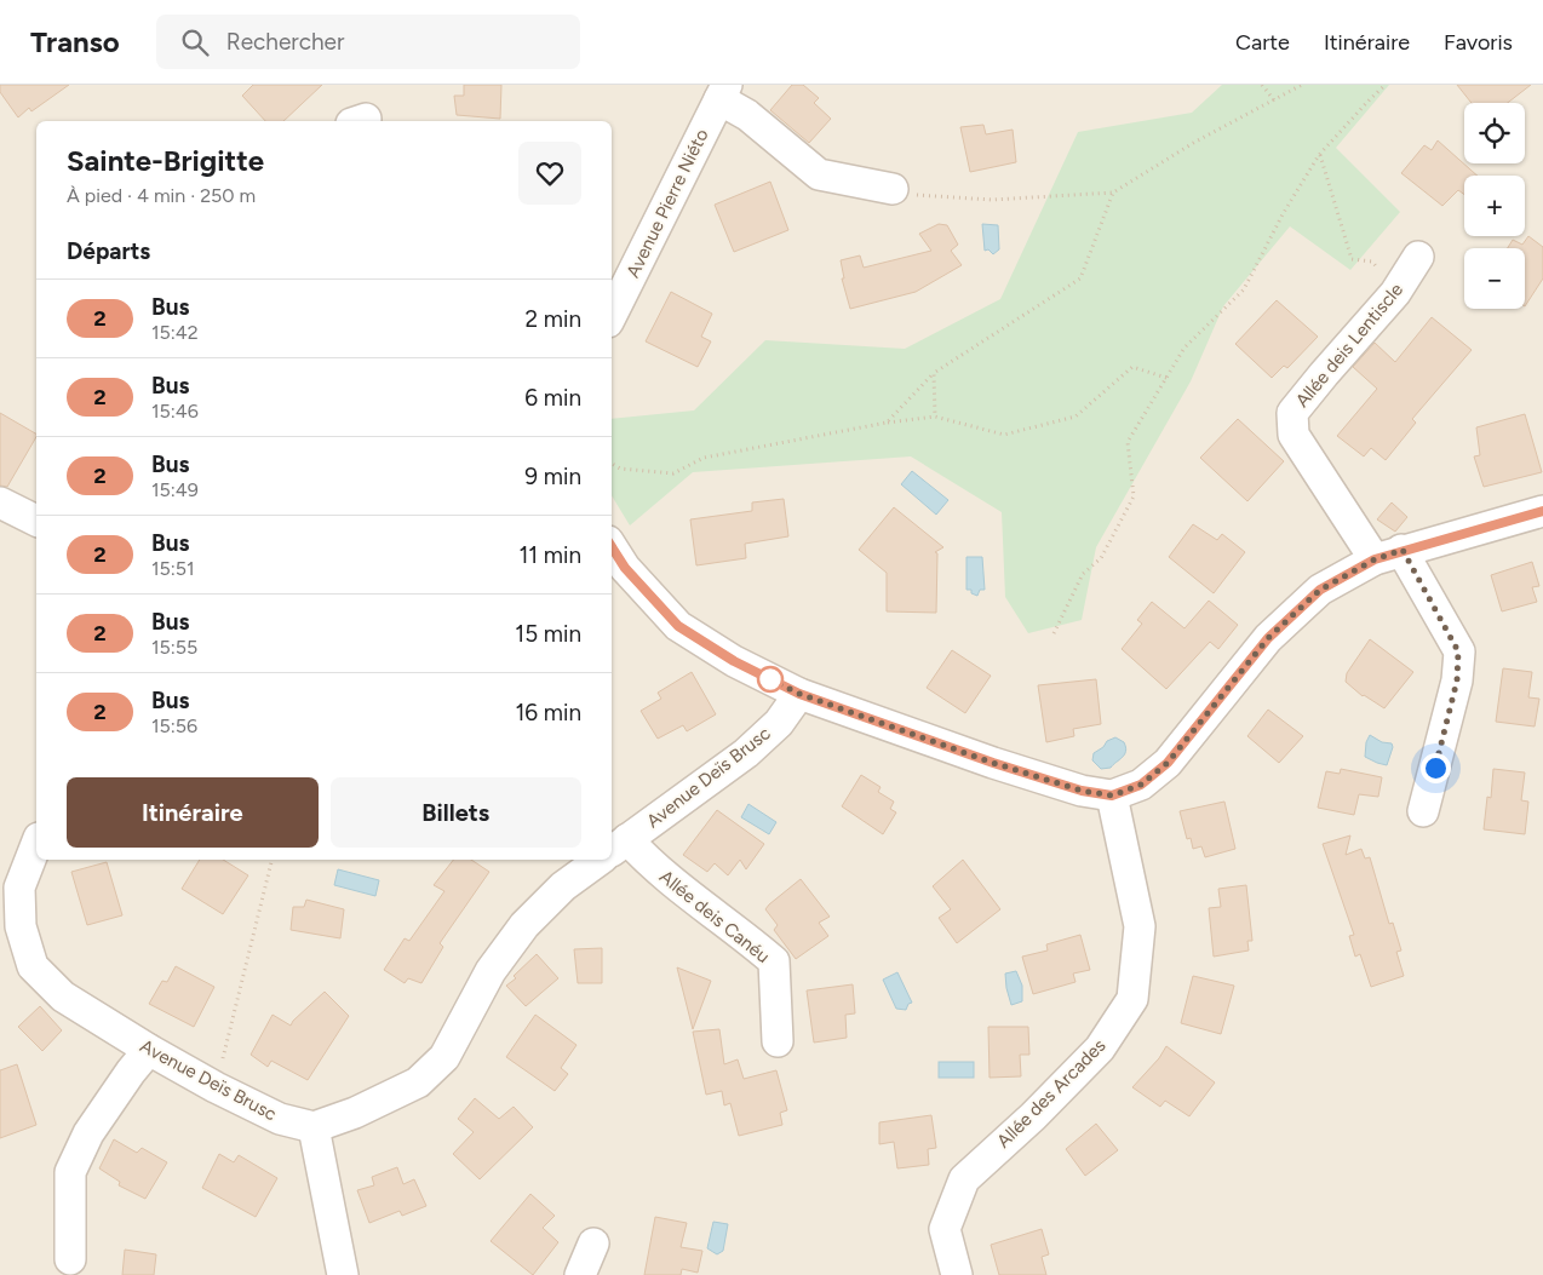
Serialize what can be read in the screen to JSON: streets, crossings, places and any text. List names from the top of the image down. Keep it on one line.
{"streets":{"street":["Avenue Pierre Niéto","Allée deis Lentiscle","Avenue Deïs Brusc","Allée deis Canéu","Allée des Arcades"]},"crossings":[["Avenue Deïs Brusc","Allée deis Canéu"]],"lines":["bus line 2"],"page":{"header":"Transo","search":"Rechercher","nav":["Carte","Itinéraire","Favoris"],"map_buttons":["+","−"],"heading":[["Sainte-Brigitte","À pied · 4 min · 250 m"],"Départs"],"list":[{"mark":"2","name":"Bus","note":"15:42","value":"2 min"},{"mark":"2","name":"Bus","note":"15:46","value":"6 min"},{"mark":"2","name":"Bus","note":"15:49","value":"9 min"},{"mark":"2","name":"Bus","note":"15:51","value":"11 min"},{"mark":"2","name":"Bus","note":"15:55","value":"15 min"},{"mark":"2","name":"Bus","note":"15:56","value":"16 min"}],"buttons":["Itinéraire","Billets"]}}
